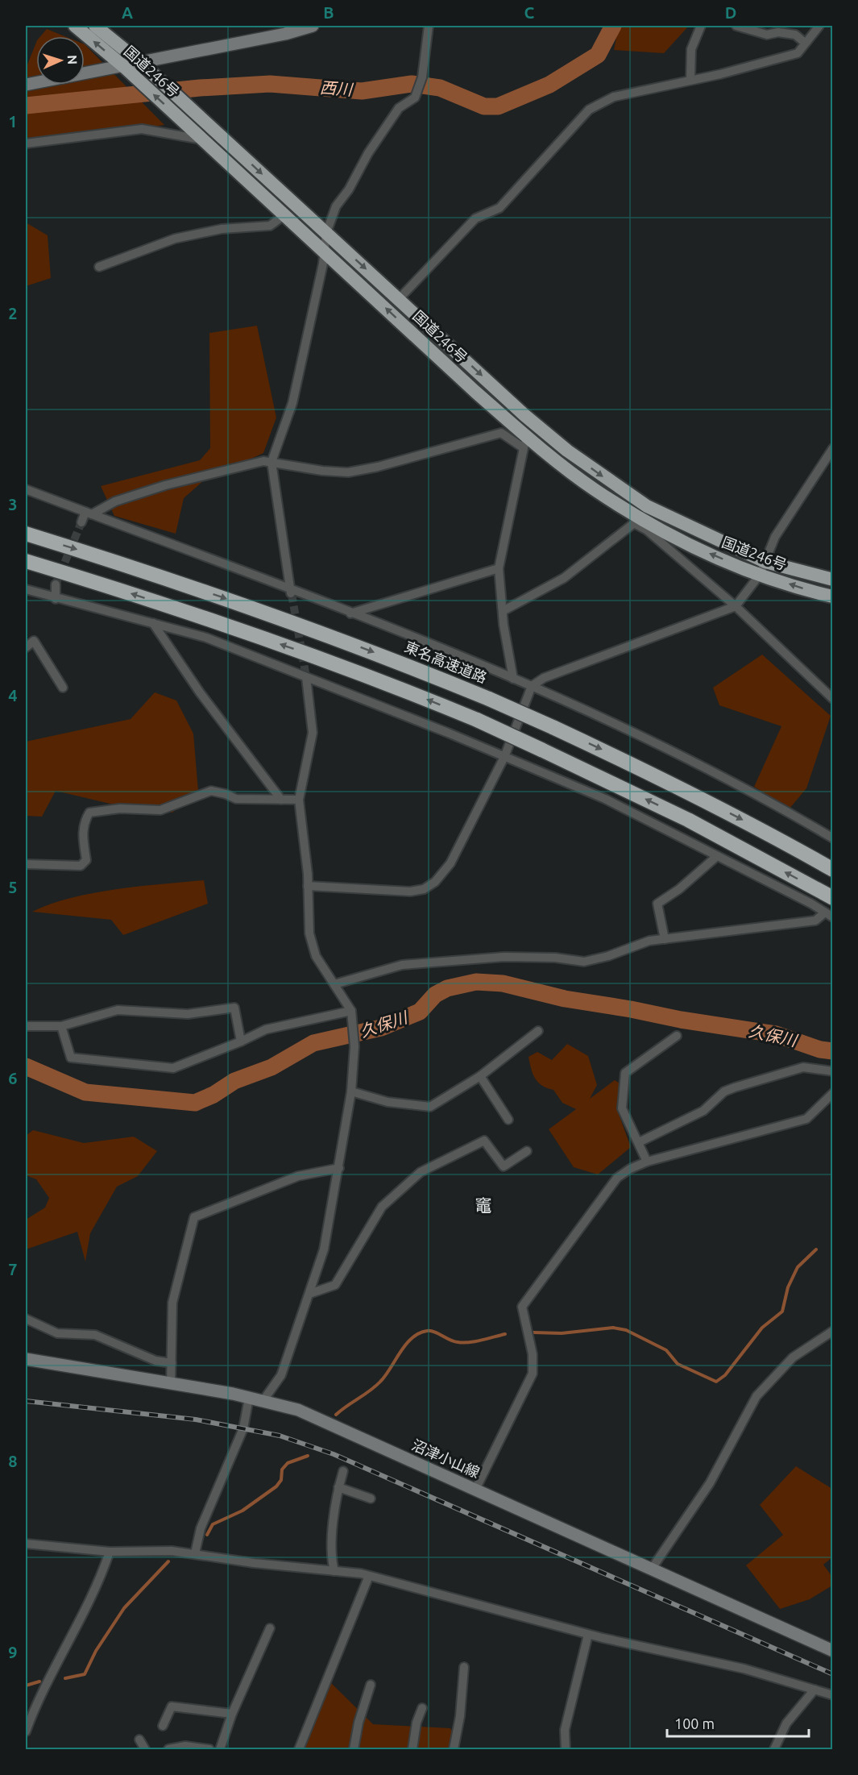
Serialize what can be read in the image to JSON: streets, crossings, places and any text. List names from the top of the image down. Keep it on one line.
{"streets":{"highway":["国道246号","東名高速道路"],"main road":["沼津小山線"]},"districts":["竈"],"water":["西川","久保川"],"scale_bar":"100 m","north":"right","grid":{"columns":["A","B","C","D"],"rows":["1","2","3","4","5","6","7","8","9"]}}
